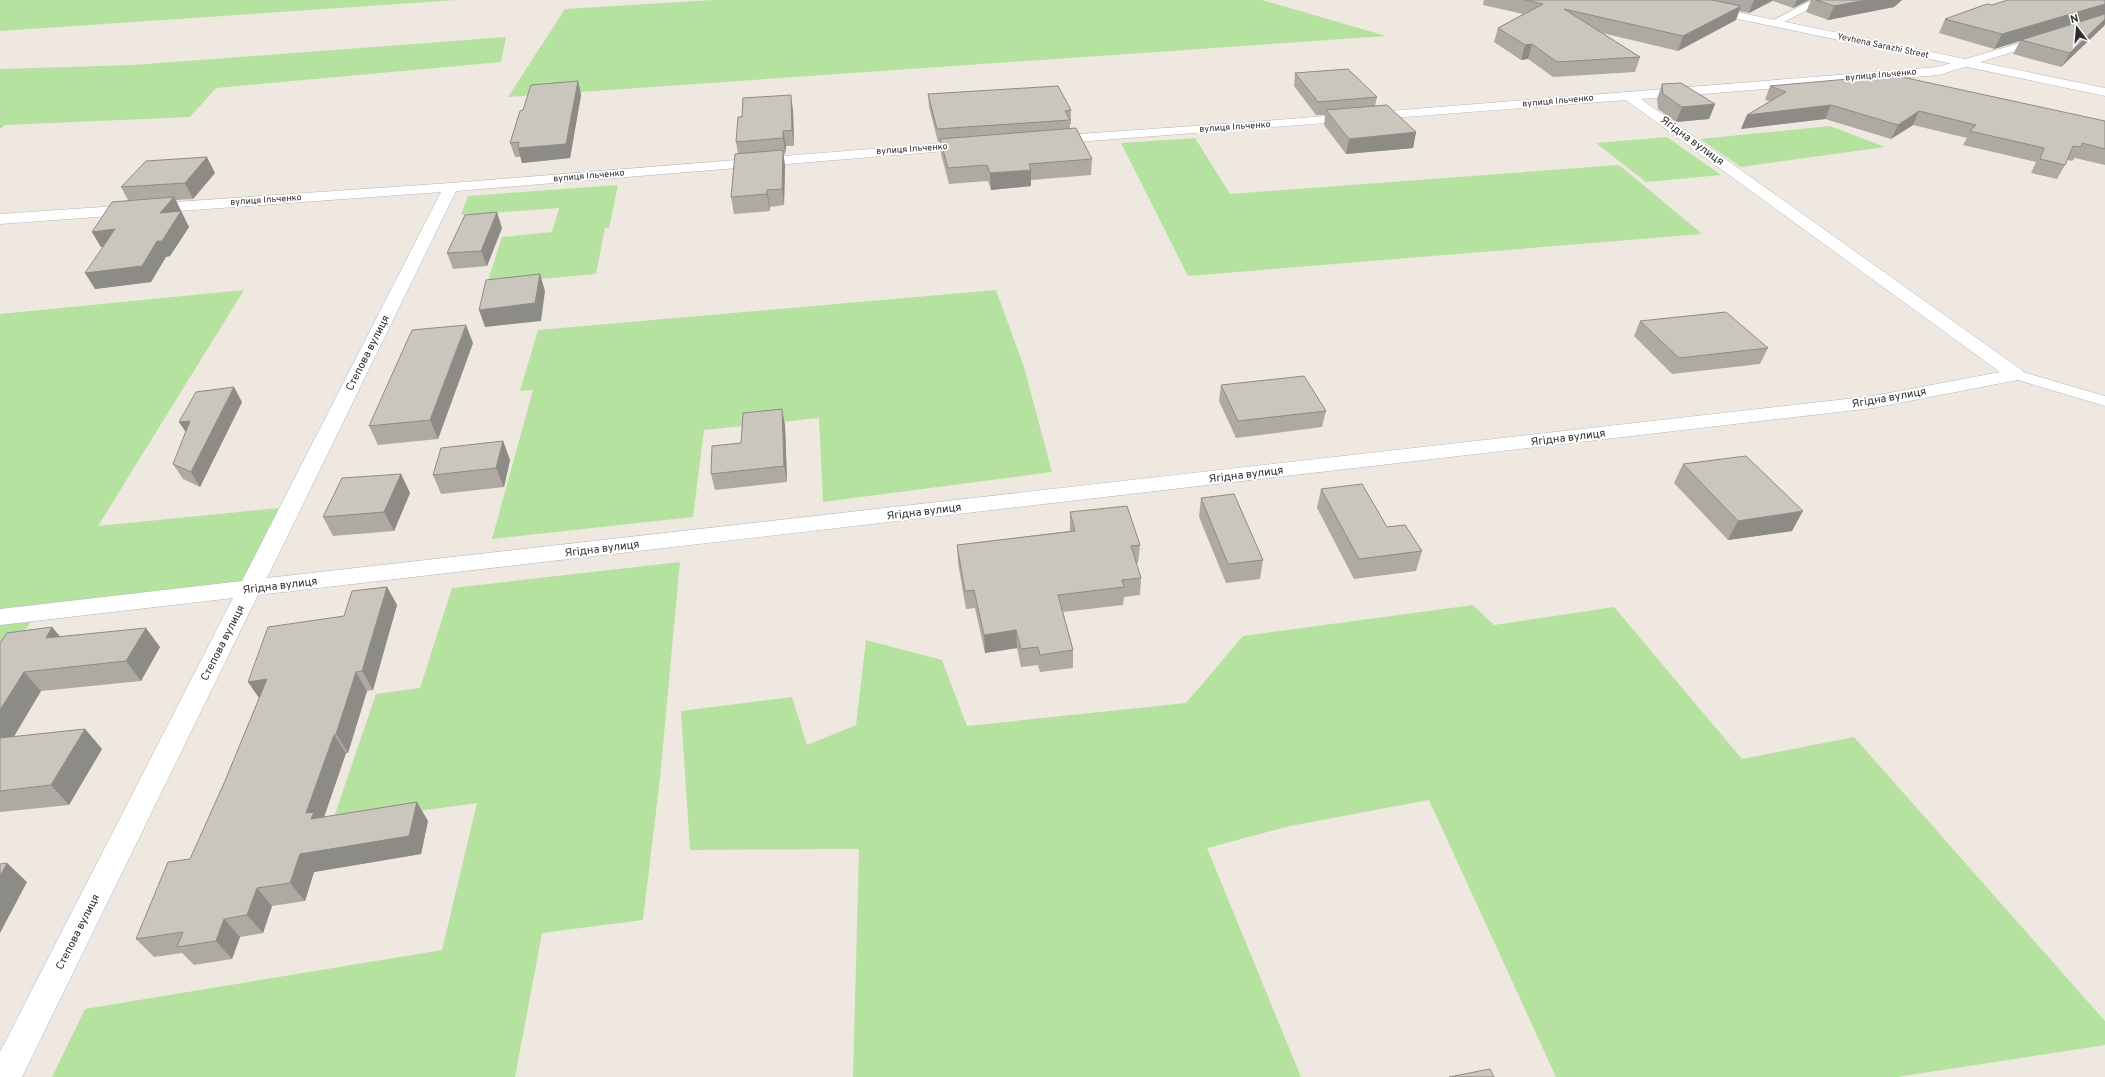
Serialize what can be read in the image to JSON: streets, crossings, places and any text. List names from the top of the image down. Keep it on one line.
{"streets":{"street":["Yevhena Sarazhi Street","вулиця Ільченко","Ягідна вулиця","Степова вулиця"]},"crossings":[["Yevhena Sarazhi Street","вулиця Ільченко"],["вулиця Ільченко","Ягідна вулиця"],["вулиця Ільченко","Степова вулиця"],["Ягідна вулиця","Степова вулиця"]],"north":"top"}
